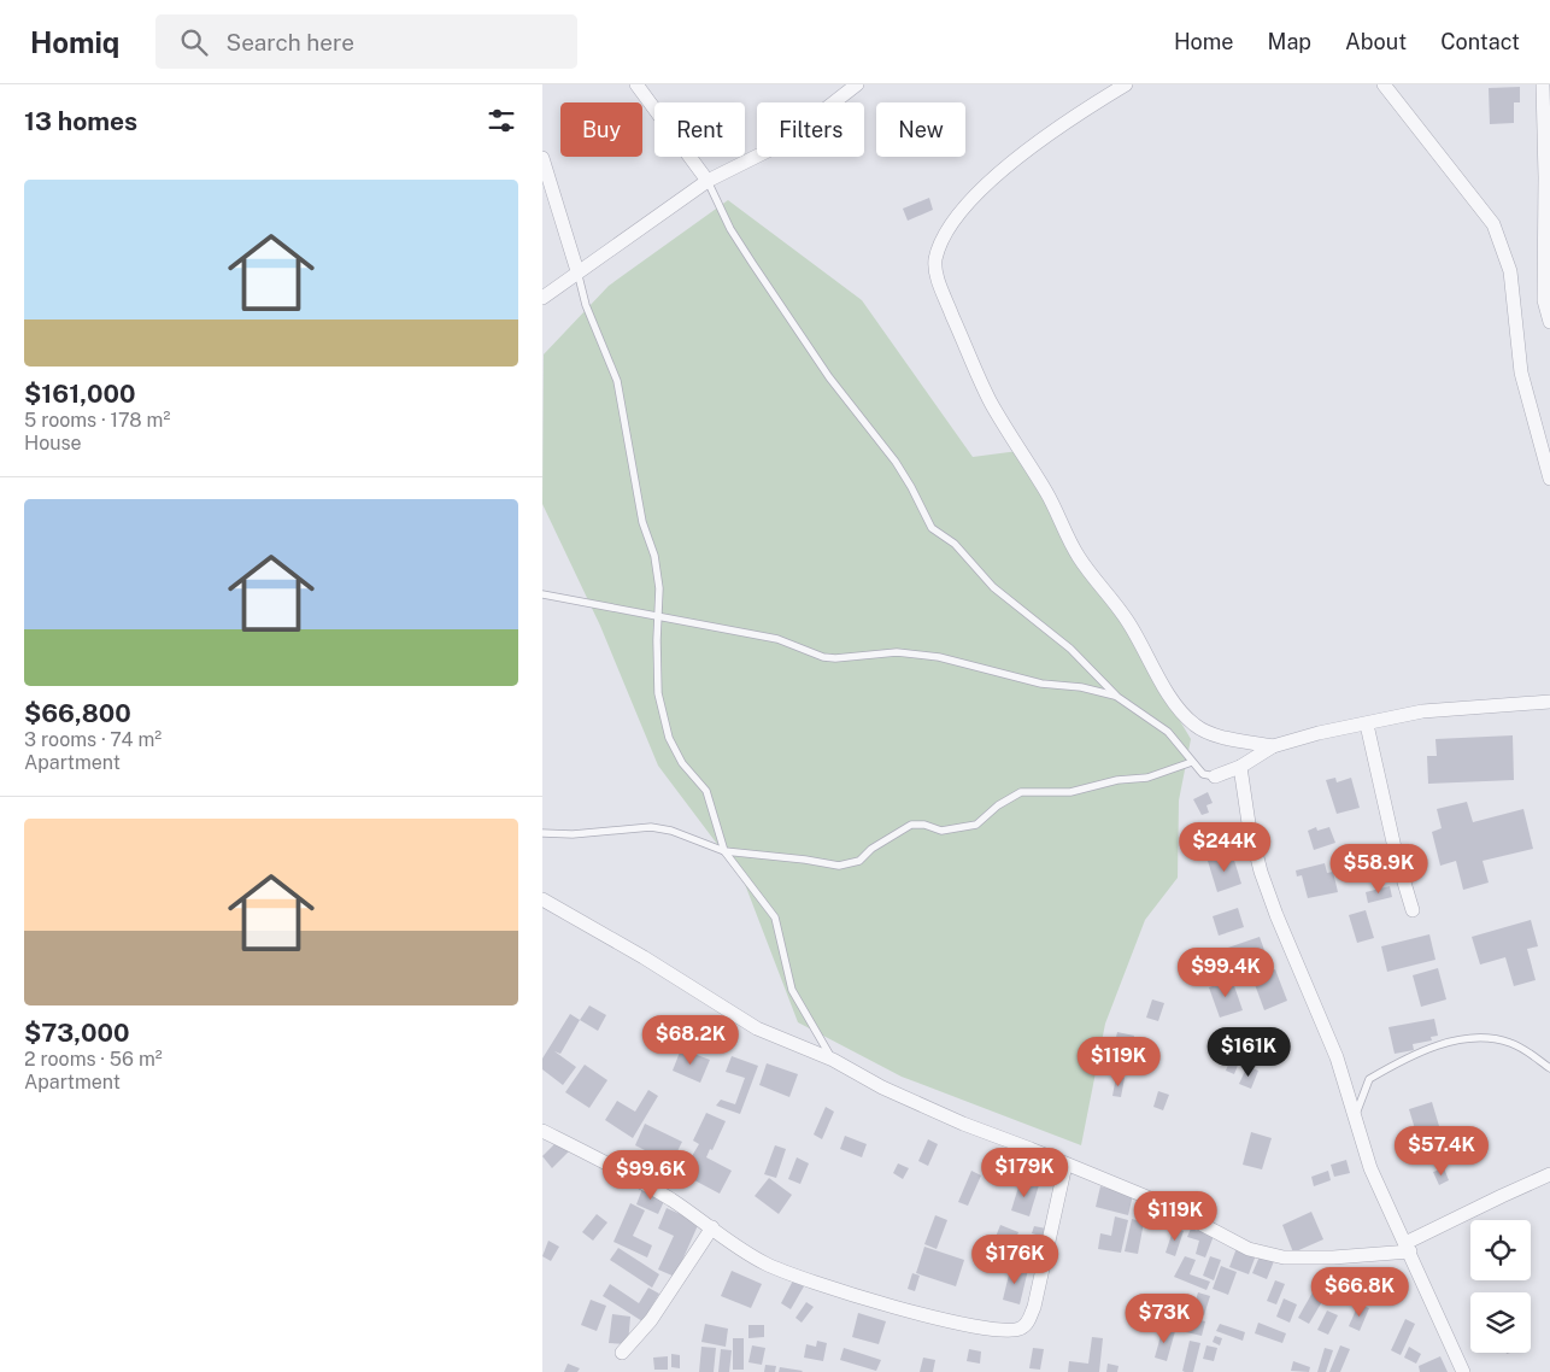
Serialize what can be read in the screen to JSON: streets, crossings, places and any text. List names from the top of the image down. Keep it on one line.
{"page":{"header":"Homiq","search":"Search here","nav":["Home","Map","About","Contact"],"heading":"13 homes","chip":["Buy","Rent","Filters","New"],"list":[{"name":"$161,000","note":"5 rooms · 178 m² · House"},{"name":"$66,800","note":"3 rooms · 74 m² · Apartment"},{"name":"$73,000","note":"2 rooms · 56 m² · Apartment"}],"price":["$244K","$58.9K","$99.4K","$68.2K","$161K","$119K","$57.4K","$179K","$99.6K","$119K","$176K","$66.8K","$73K"]}}
